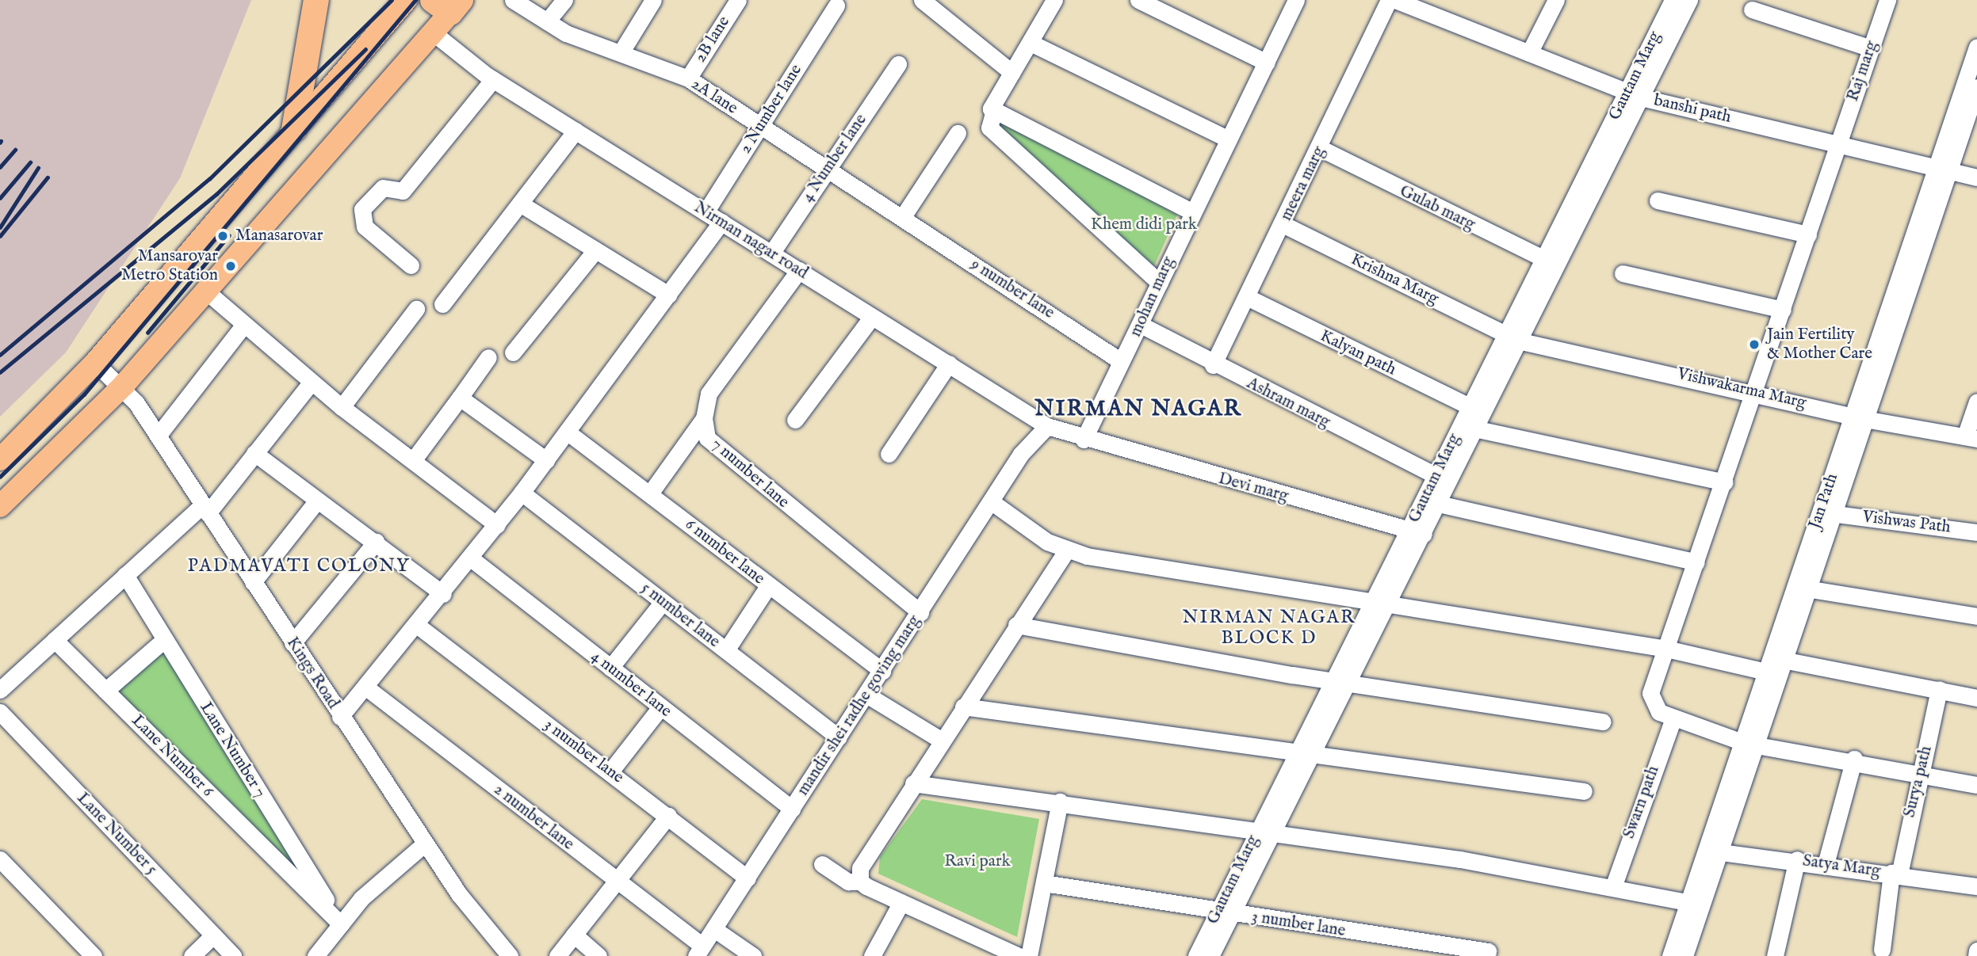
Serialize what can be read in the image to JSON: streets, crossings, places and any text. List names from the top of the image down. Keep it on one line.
{"streets":{"street":["2B lane","Raj marg","Gautam Marg","2A lane","2 Number lane","banshi path","4 Number lane","meera marg","Gulab marg","Nirman nagar road","Krishna Marg","9 number lane","mohan marg","Kalyan path","Vishwakarma Marg","Ashram marg","7 number lane","Devi marg","Jan Path","Vishwas Path","6 number lane","5 number lane","Kings Road","4 number lane","mandir shei radhe goving marg","Lane Number 7","3 number lane","Lane Number 6","Surya path","Swarn path","2 number lane","Lane Number 5","Satya Marg"]},"crossings":[["2B lane","2A lane"],["Raj marg","banshi path"],["Raj marg","Vishwakarma Marg"],["Raj marg","Swarn path"],["Gautam Marg","banshi path"],["Gautam Marg","Gulab marg"],["Gautam Marg","Krishna Marg"],["Gautam Marg","Kalyan path"],["Gautam Marg","Vishwakarma Marg"],["Gautam Marg","Ashram marg"],["Gautam Marg","Devi marg"],["Gautam Marg","3 number lane"],["2A lane","2 Number lane"],["2A lane","4 Number lane"],["2A lane","9 number lane"],["2 Number lane","Nirman nagar road"],["banshi path","Jan Path"],["4 Number lane","Nirman nagar road"],["meera marg","Gulab marg"],["meera marg","Krishna Marg"],["meera marg","Kalyan path"],["meera marg","Ashram marg"],["Nirman nagar road","7 number lane"],["Nirman nagar road","mandir shei radhe goving marg"],["Krishna Marg","Vishwakarma Marg"],["9 number lane","mohan marg"],["mohan marg","Ashram marg"],["mohan marg","Devi marg"],["Vishwakarma Marg","Jan Path"],["7 number lane","mandir shei radhe goving marg"],["Jan Path","Vishwas Path"],["Jan Path","Satya Marg"],["6 number lane","mandir shei radhe goving marg"],["5 number lane","mandir shei radhe goving marg"],["4 number lane","mandir shei radhe goving marg"],["mandir shei radhe goving marg","3 number lane"],["mandir shei radhe goving marg","2 number lane"],["Lane Number 7","Lane Number 6"],["Surya path","Satya Marg"]],"districts":["NIRMAN NAGAR","PADMAVATI COLONY","NIRMAN NAGAR BLOCK D"],"parks":["Khem didi park","Ravi park"],"places":["Manasarovar","Mansarovar Metro Station","Jain Fertility & Mother Care"]}
